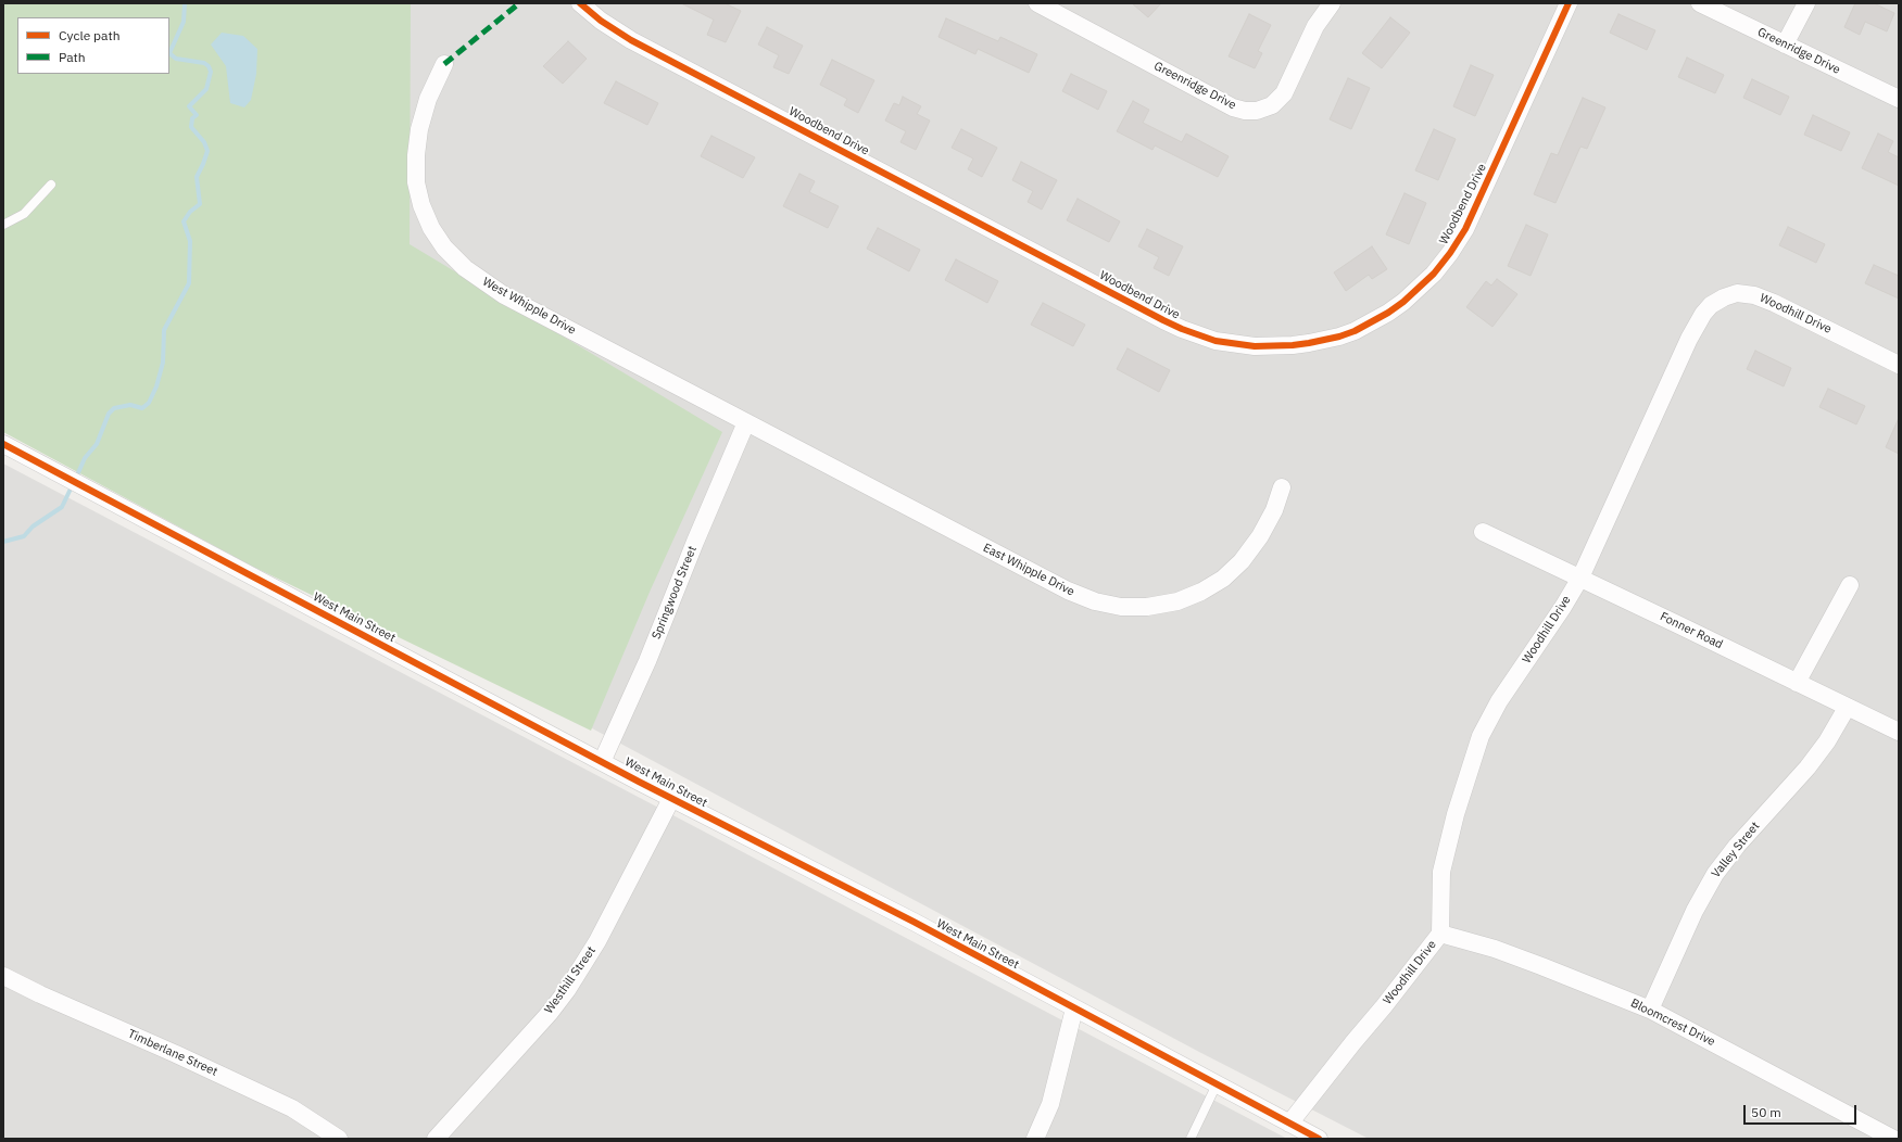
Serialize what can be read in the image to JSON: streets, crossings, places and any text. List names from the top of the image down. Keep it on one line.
{"streets":{"street":["Greenridge Drive","Woodbend Drive","West Whipple Drive","Woodhill Drive","East Whipple Drive","Springwood Street","West Main Street","Fonner Road","Valley Street","Westhill Street","Bloomcrest Drive","Timberlane Street"]},"crossings":[["West Whipple Drive","East Whipple Drive"],["West Whipple Drive","Springwood Street"],["Woodhill Drive","West Main Street"],["Woodhill Drive","Fonner Road"],["Woodhill Drive","Bloomcrest Drive"],["East Whipple Drive","Springwood Street"],["Springwood Street","West Main Street"],["West Main Street","Westhill Street"],["Fonner Road","Valley Street"],["Valley Street","Bloomcrest Drive"]],"legend":["Cycle path","Path"],"scale_bar":"50 m"}
